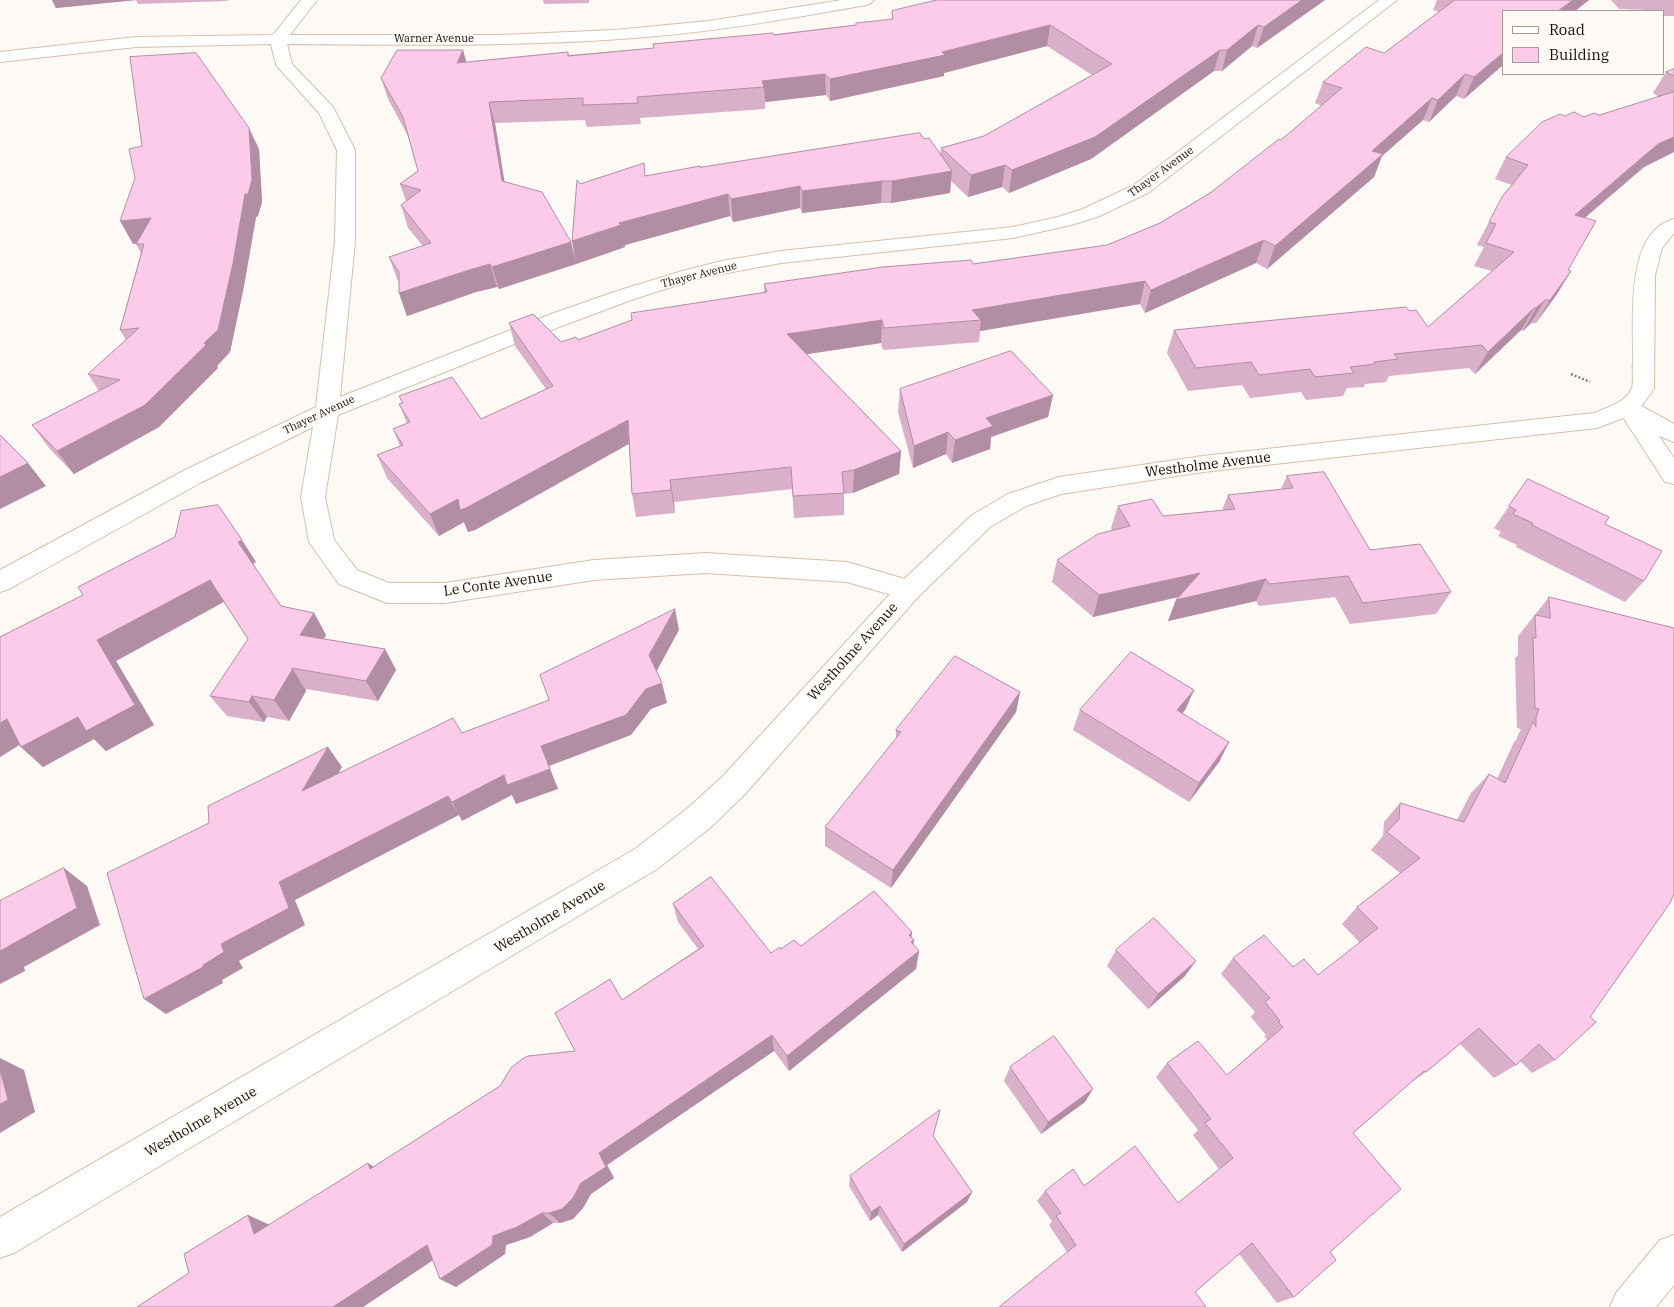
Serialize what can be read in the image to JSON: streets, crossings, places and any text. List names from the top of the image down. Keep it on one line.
{"streets":{"street":["Warner Avenue","Thayer Avenue","Westholme Avenue","Le Conte Avenue"]},"crossings":[["Warner Avenue","Le Conte Avenue"],["Thayer Avenue","Le Conte Avenue"],["Westholme Avenue","Le Conte Avenue"]],"legend":["Road","Building"]}
